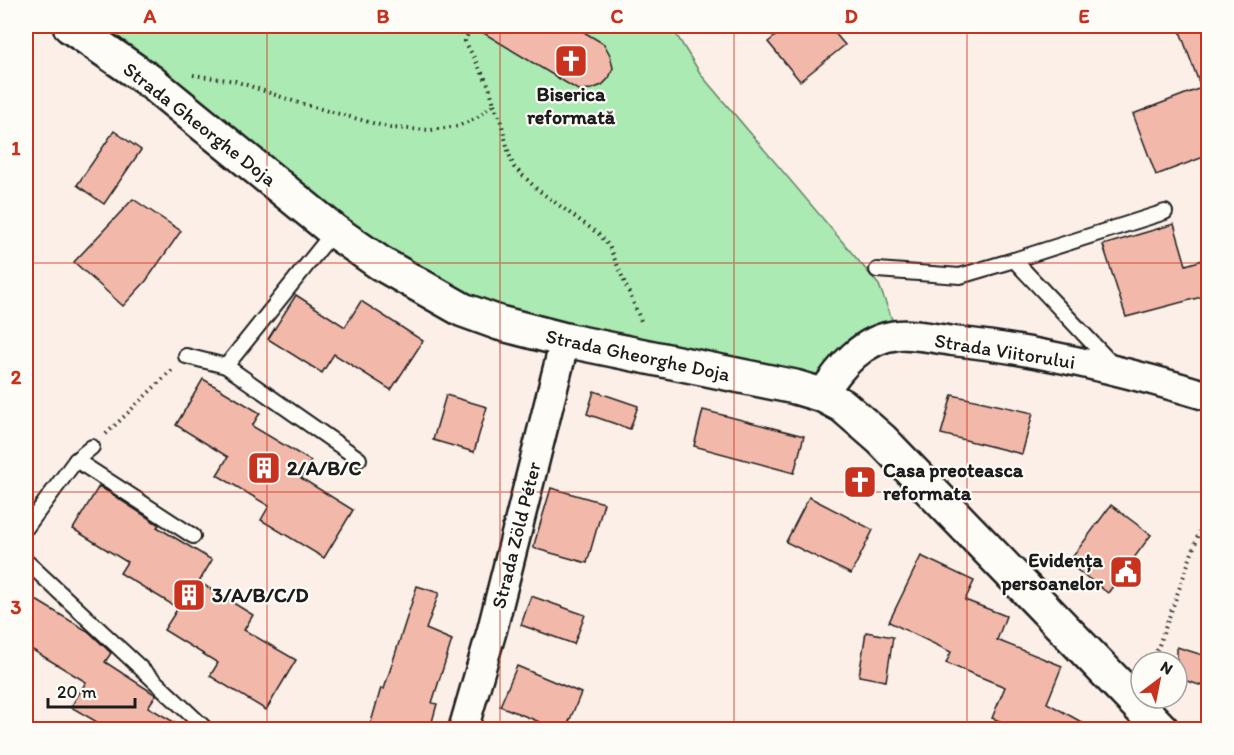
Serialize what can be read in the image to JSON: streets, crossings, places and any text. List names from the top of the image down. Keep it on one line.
{"streets":{"street":["Strada Gheorghe Doja","Strada Viitorului","Strada Zöld Péter"]},"crossings":[["Strada Gheorghe Doja","Strada Viitorului"],["Strada Gheorghe Doja","Strada Zöld Péter"]],"places":{"church":["Biserica reformată","Casa preoteasca reformata"],"building":["2/A/B/C","3/A/B/C/D"],"public building":["Evidența persoanelor"]},"scale_bar":"20 m","north":"top right","grid":{"columns":["A","B","C","D","E"],"rows":["1","2","3"]}}
